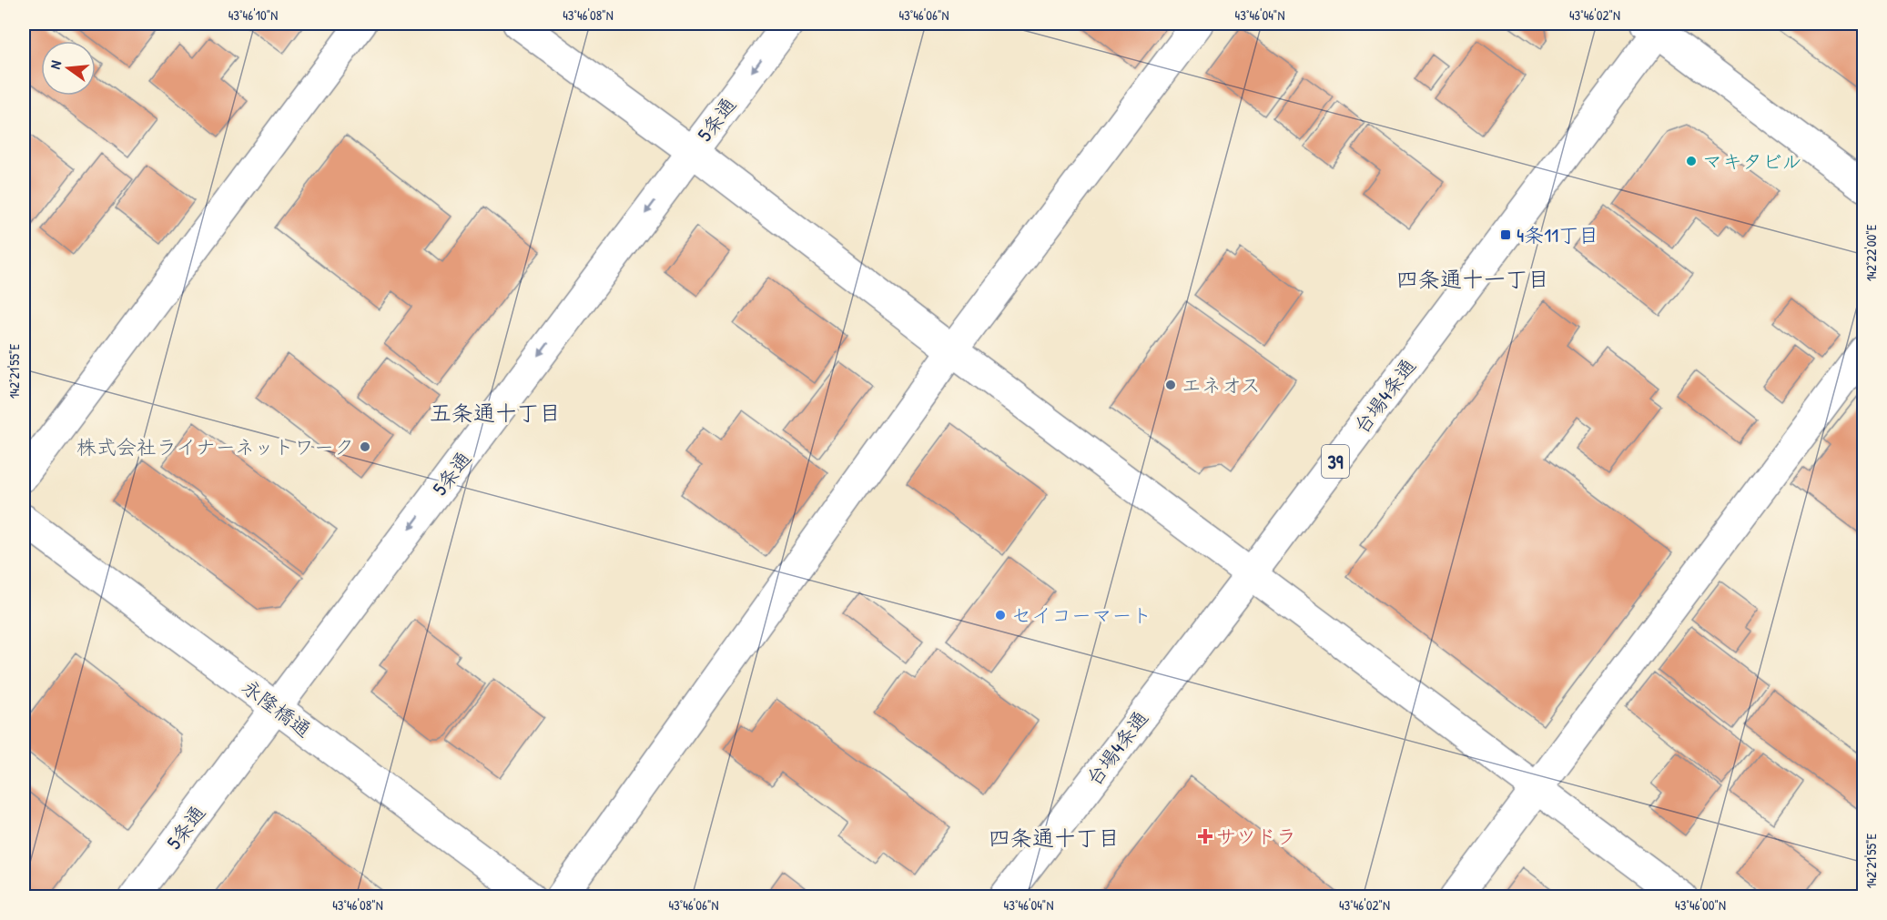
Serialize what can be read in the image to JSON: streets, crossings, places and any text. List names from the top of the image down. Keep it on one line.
{"streets":{"main road":["5条通","台場4条通","39","永隆橋通"]},"crossings":[["5条通","永隆橋通"]],"one_way":["5条通"],"districts":["四条通十一丁目","五条通十丁目","四条通十丁目"],"places":{"other":["マキタビル","エネオス","株式会社ライナーネットワーク","セイコーマート"],"transit":["4条11丁目"],"health":["サツドラ"]},"north":"left","coordinates":["43°46'10\"N","43°46'08\"N","43°46'06\"N","43°46'04\"N","43°46'02\"N","142°22'00\"E","142°21'55\"E","43°46'00\"N"]}
